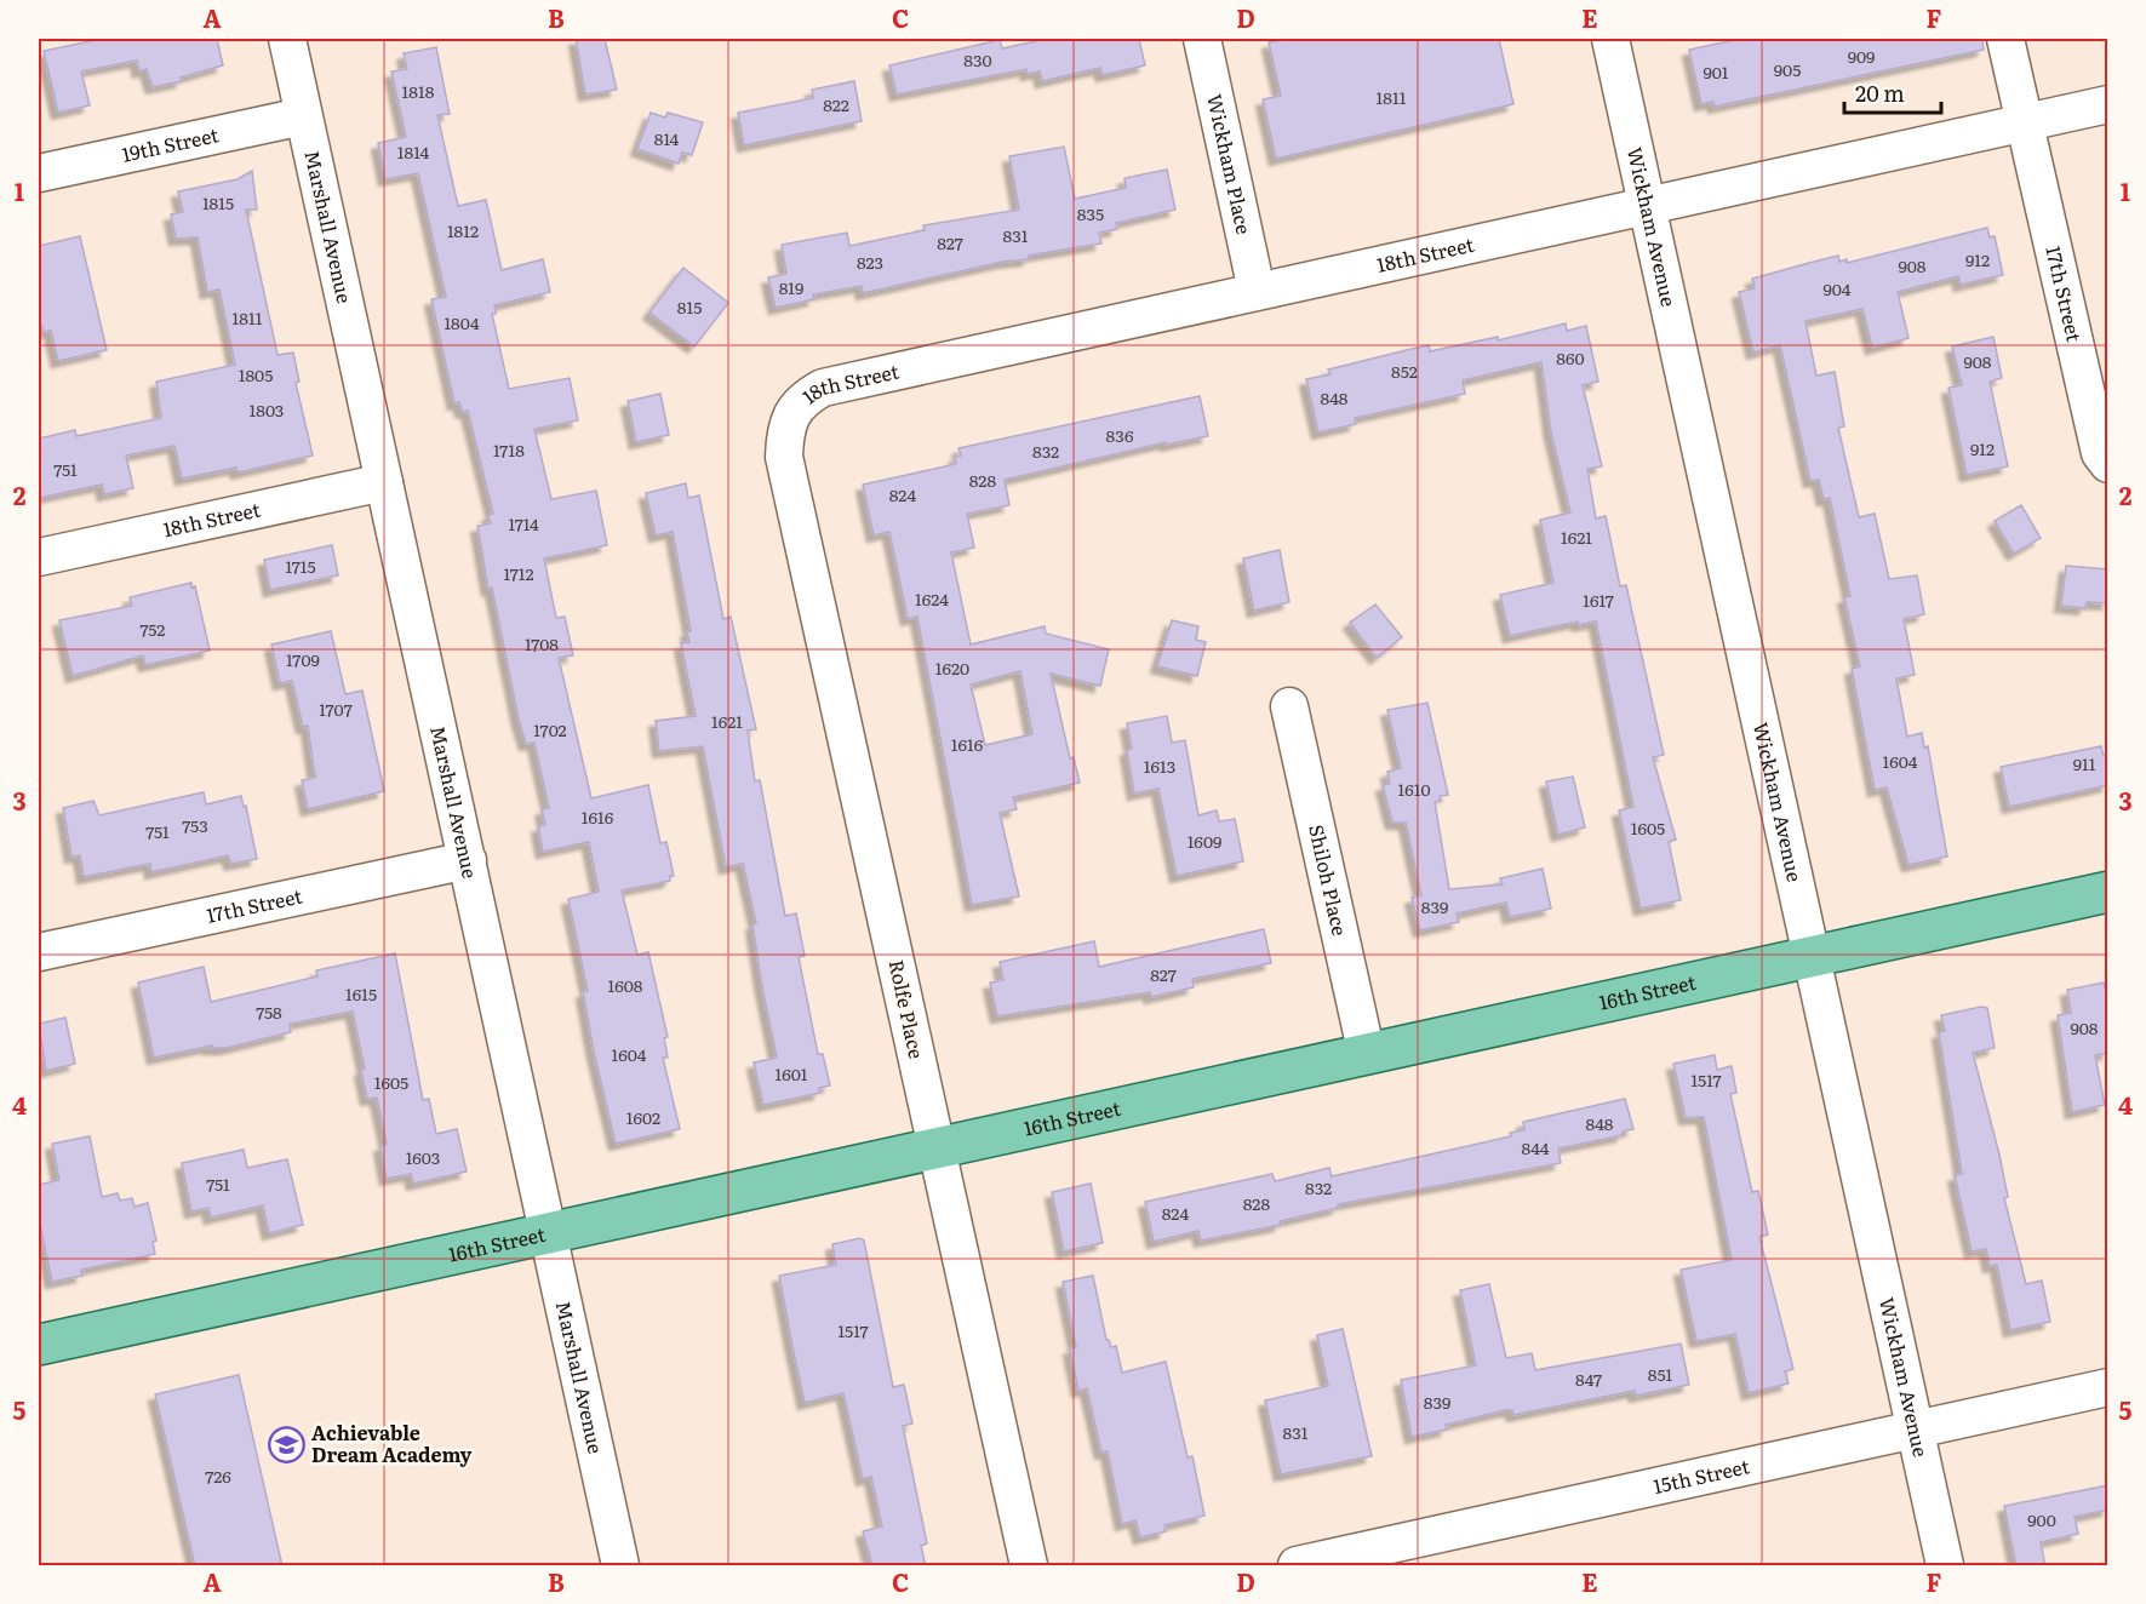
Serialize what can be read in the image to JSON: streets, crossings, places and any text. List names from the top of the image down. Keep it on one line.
{"streets":{"main road":["16th Street"],"street":["19th Street","Wickham Place","Marshall Avenue","Wickham Avenue","18th Street","17th Street","Shiloh Place","Rolfe Place","15th Street"]},"crossings":[["19th Street","Marshall Avenue"],["Wickham Place","18th Street"],["Marshall Avenue","18th Street"],["Marshall Avenue","17th Street"],["Marshall Avenue","16th Street"],["Wickham Avenue","18th Street"],["Wickham Avenue","16th Street"],["Wickham Avenue","15th Street"],["18th Street","17th Street"],["18th Street","Rolfe Place"],["Shiloh Place","16th Street"],["16th Street","Rolfe Place"]],"places":{"school or university":["Achievable Dream Academy"]},"house_numbers":["909","830","905","901","1818","1811","822","814","1814","1815","835","1812","831","827","912","823","908","819","904","815","1811","1804","860","908","852","1805","848","1803","836","912","1718","832","751","828","824","1714","1621","1715","1712","1624","1617","752","1708","1709","1620","1707","1621","1702","1616","1604","911","1613","1610","1616","753","1605","751","1609","839","827","1608","1615","758","908","1604","1601","1517","1605","1602","848","844","1603","751","832","828","824","1517","851","847","839","831","726","900"],"scale_bar":"20 m","grid":{"columns":["A","B","C","D","E","F"],"rows":["1","2","3","4","5"]}}
